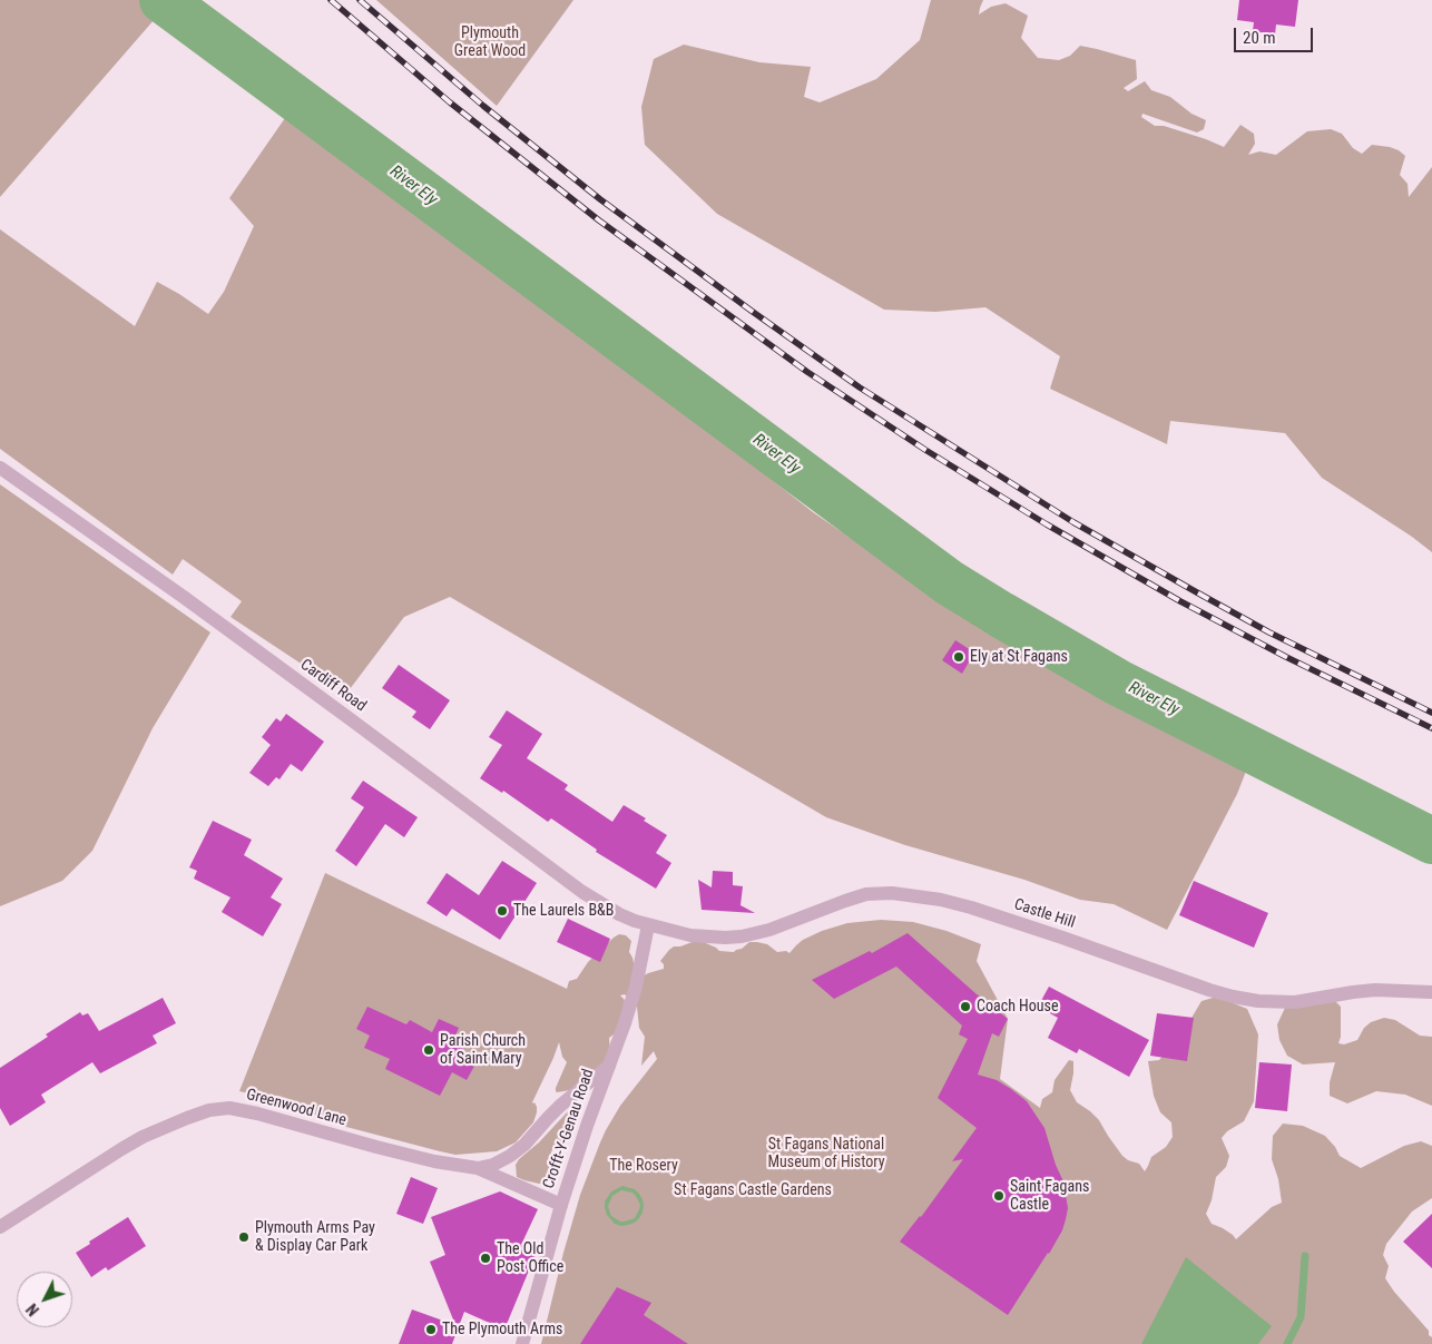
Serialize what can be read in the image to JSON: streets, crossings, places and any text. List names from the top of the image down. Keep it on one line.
{"streets":{"street":["Cardiff Road","Castle Hill","Greenwood Lane","Crofft-Y-Genau Road"]},"crossings":[["Cardiff Road","Castle Hill"],["Cardiff Road","Crofft-Y-Genau Road"],["Castle Hill","Crofft-Y-Genau Road"],["Greenwood Lane","Crofft-Y-Genau Road"]],"water":["River Ely"],"parks":["Plymouth Great Wood","St Fagans National Museum of History","The Rosery","St Fagans Castle Gardens"],"places":["Ely at St Fagans","The Laurels B&B","Coach House","Parish Church of Saint Mary","Saint Fagans Castle","Plymouth Arms Pay & Display Car Park","The Old Post Office","The Plymouth Arms"],"scale_bar":"20 m","north":"bottom left"}
